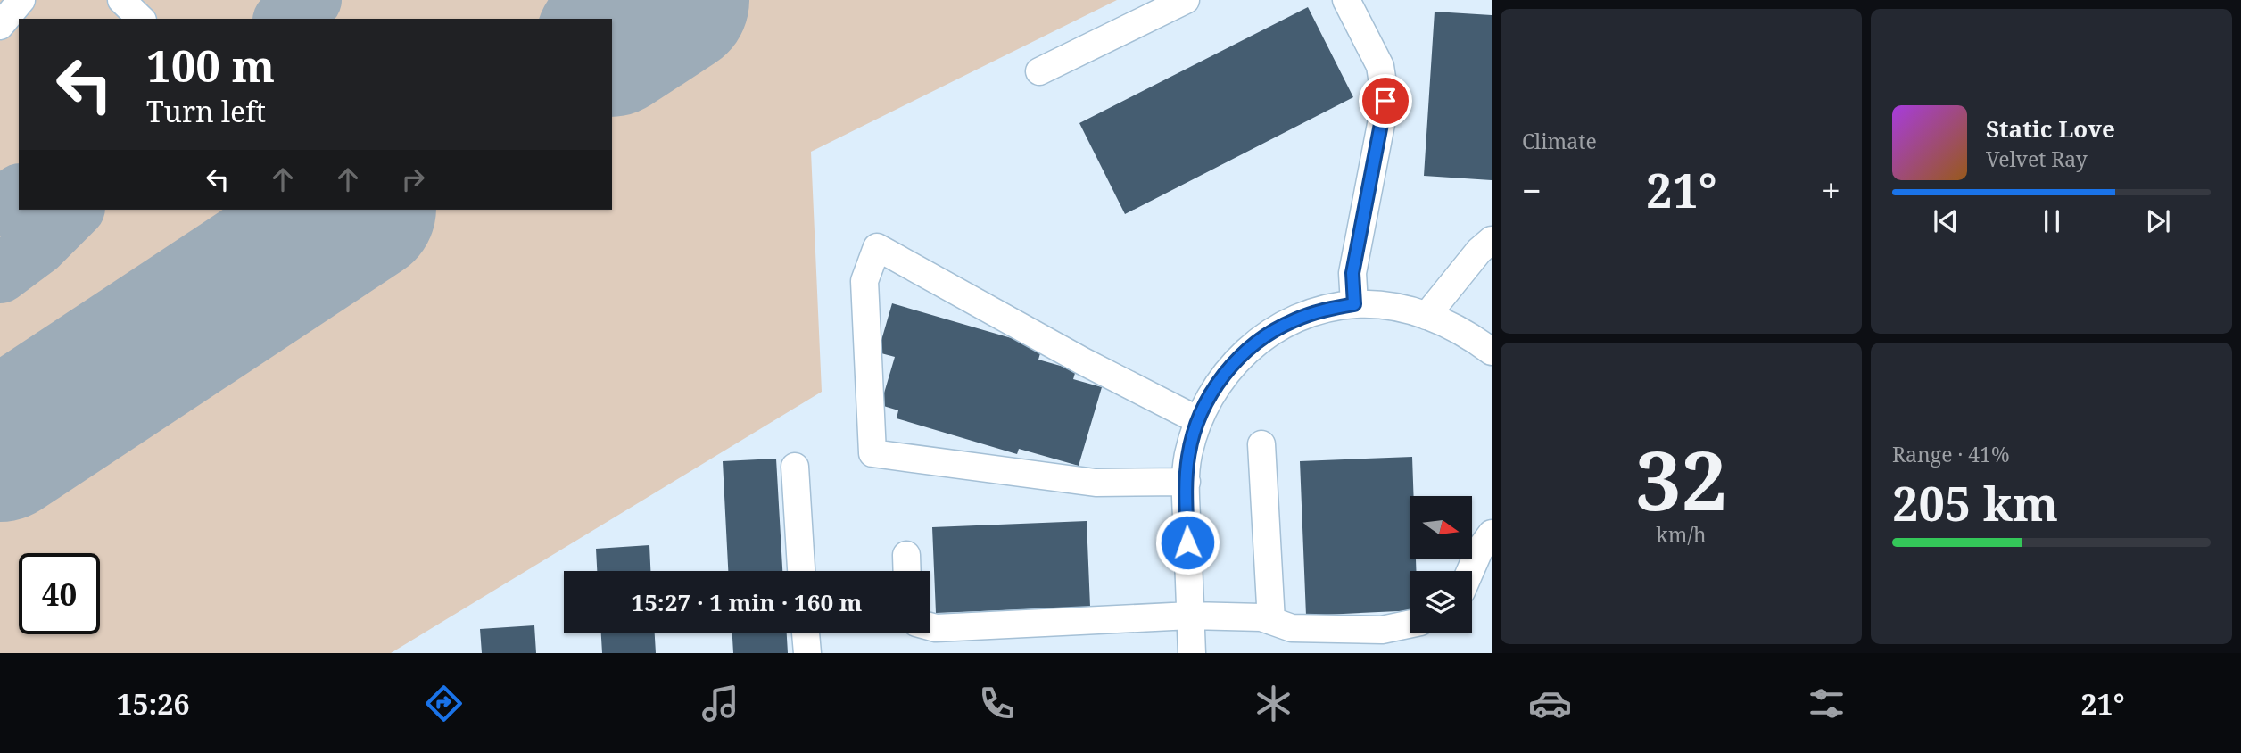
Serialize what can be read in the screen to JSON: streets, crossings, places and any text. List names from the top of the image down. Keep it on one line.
{"north":"right","page":{"tile":["Climate",["32","km/h"],["Range · 41%","205 km"]],"turn":["100 m","Turn left"],"song":["Static Love","Velvet Ray"],"heat":["−","21°","+"],"limit":"40","trip":"15:27 · 1 min · 160 m","tabs":["15:26","21°"]}}
